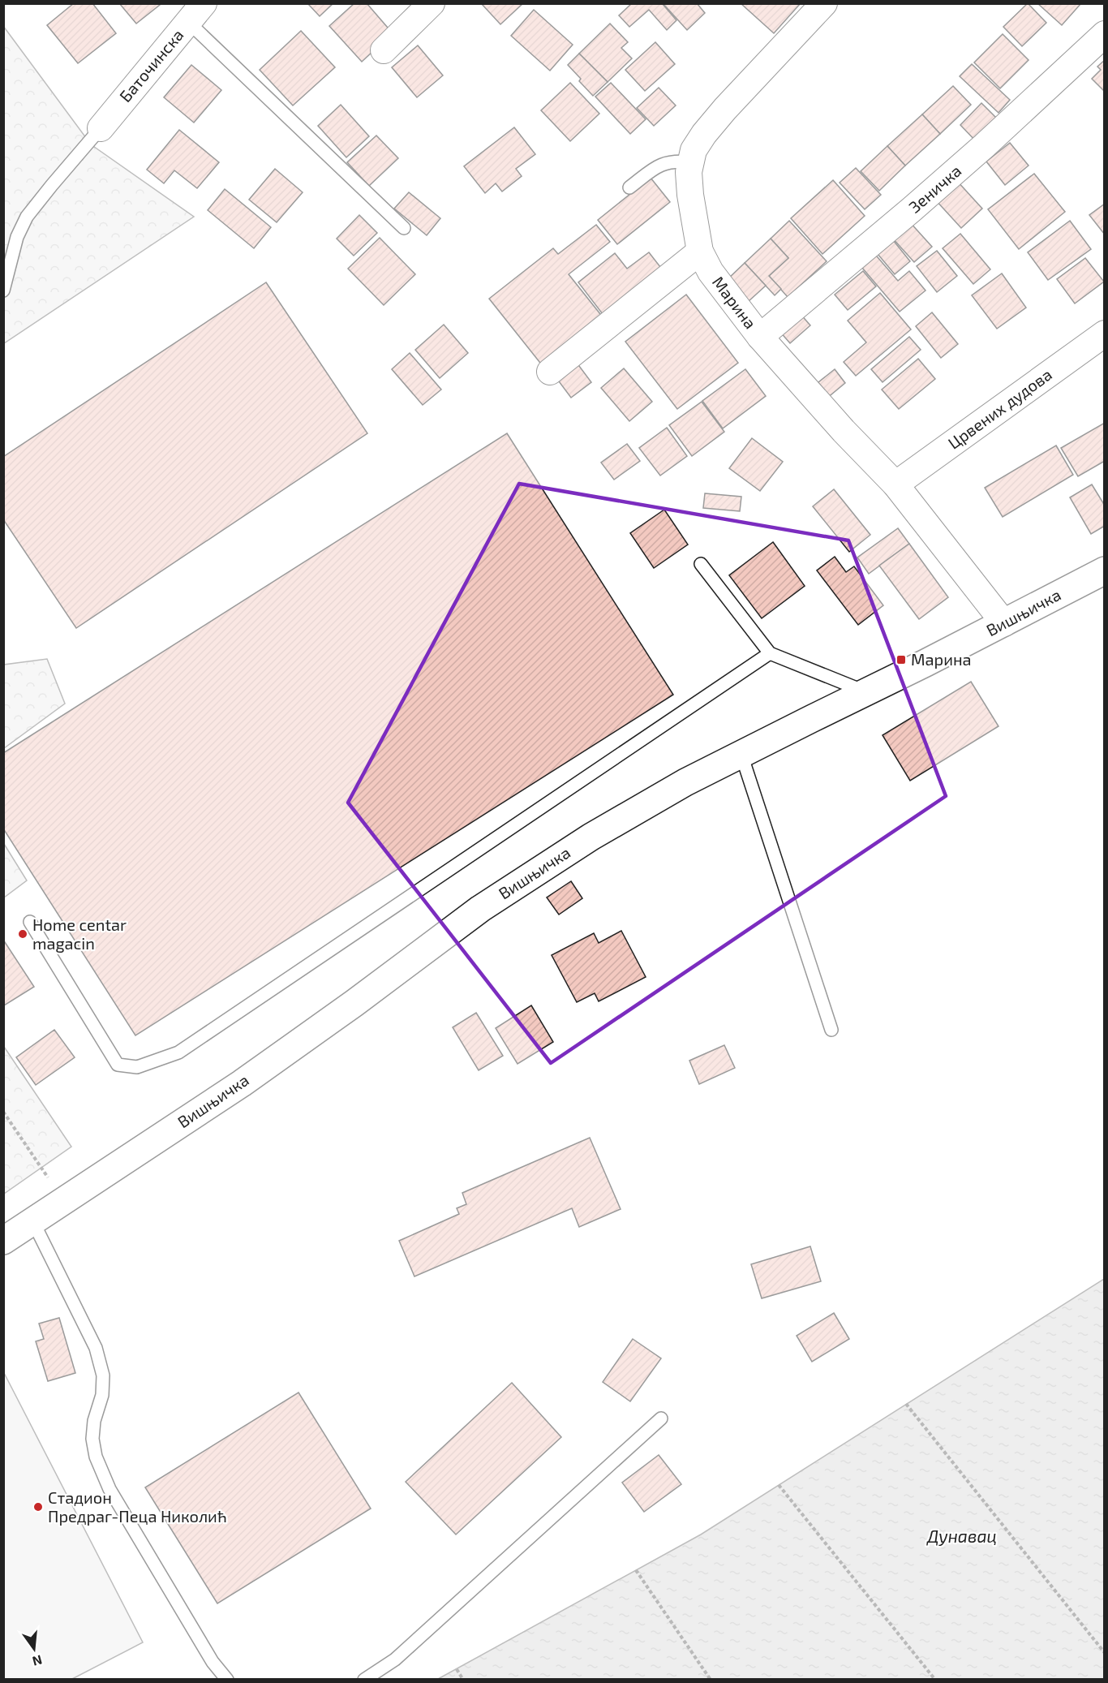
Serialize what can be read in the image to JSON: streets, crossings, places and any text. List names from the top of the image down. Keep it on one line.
{"streets":{"street":["Баточинска","Зеничка","Марина","Црвених дудова","Вишњичка"]},"crossings":[["Зеничка","Марина"],["Марина","Црвених дудова"],["Марина","Вишњичка"]],"water":["Дунавац"],"places":{"transit":["Марина"],"other":["Home centar magacin","Стадион Предраг-Пеца Николић"]},"north":"bottom"}
